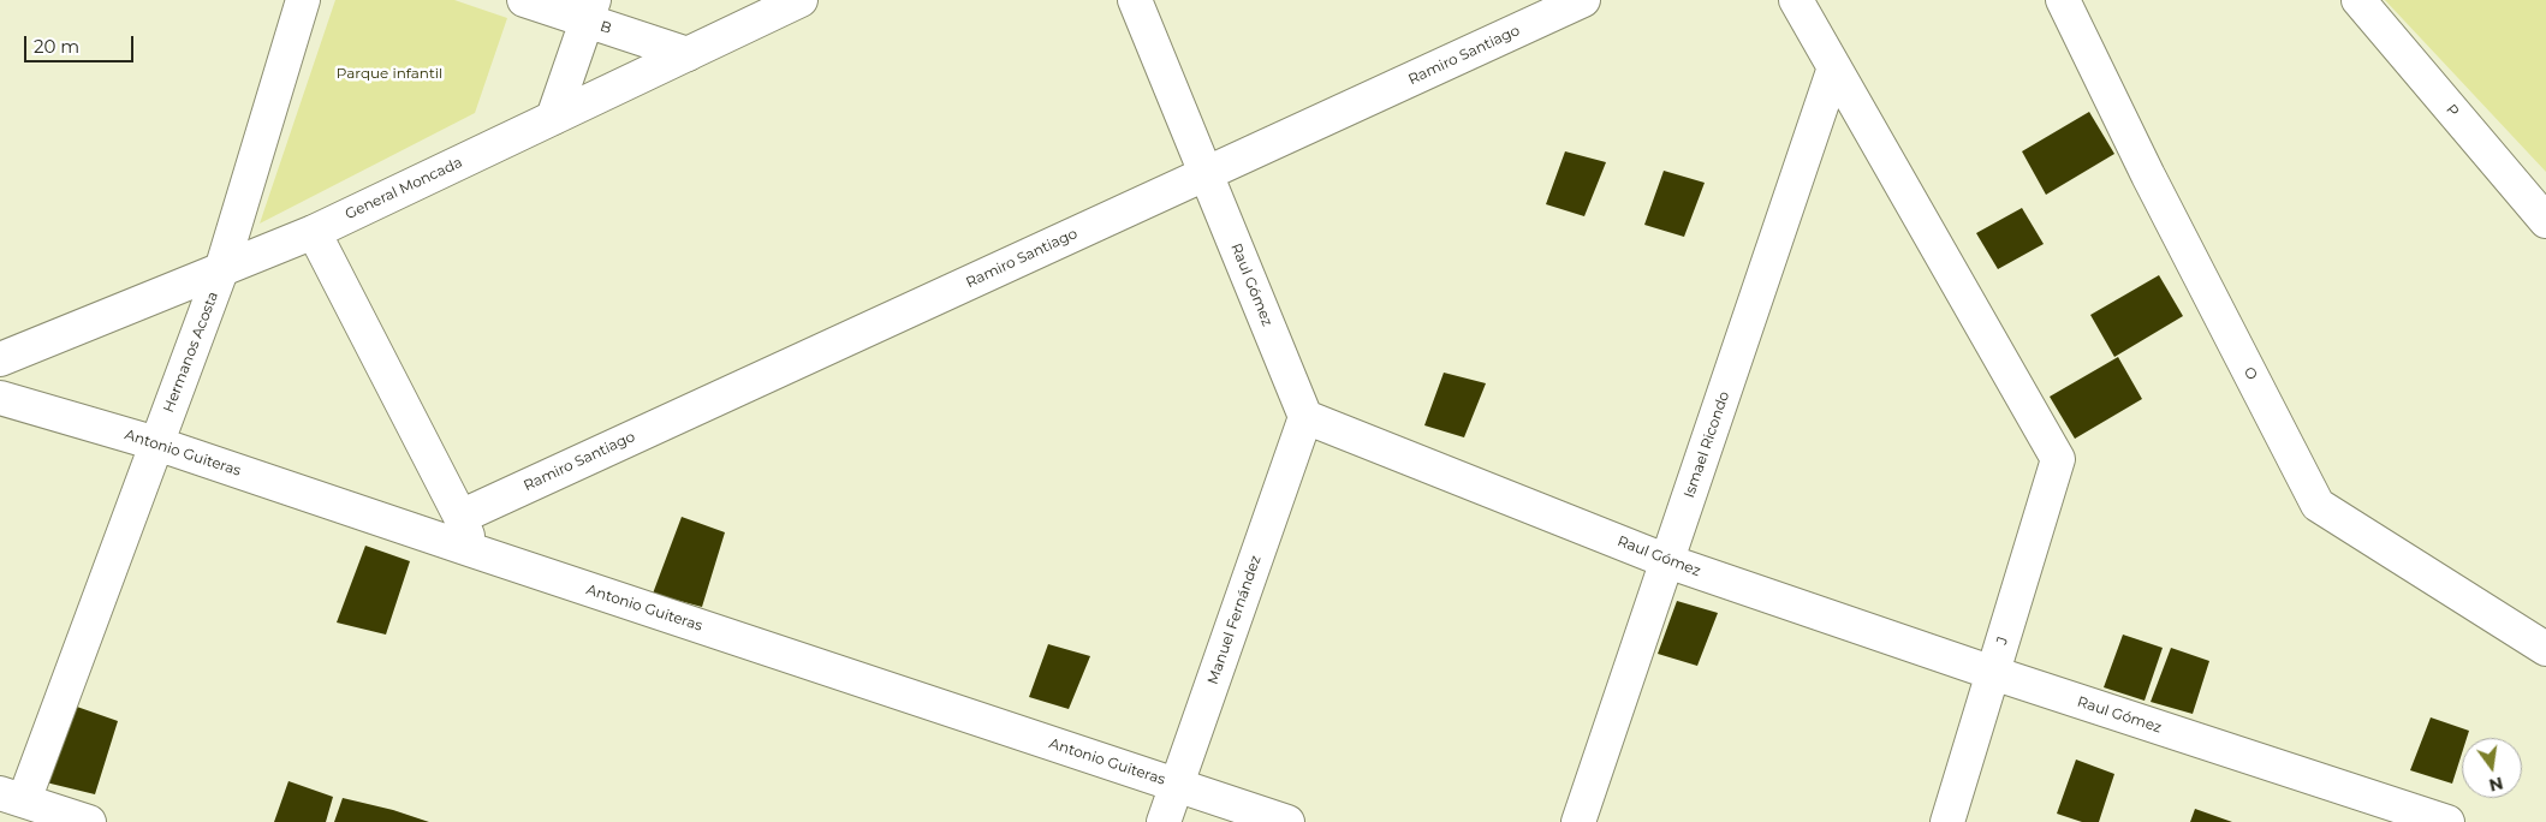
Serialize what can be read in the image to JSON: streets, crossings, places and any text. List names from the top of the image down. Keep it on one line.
{"streets":{"street":["B","Ramiro Santiago","P","General Moncada","Raul Gómez","Hermanos Acosta","O","Ismael Ricondo","Antonio Guiteras","Manuel Fernández","J"]},"crossings":[["B","General Moncada"],["Ramiro Santiago","Raul Gómez"],["General Moncada","Hermanos Acosta"],["Raul Gómez","Ismael Ricondo"],["Raul Gómez","Manuel Fernández"],["Raul Gómez","J"],["Hermanos Acosta","Antonio Guiteras"],["Ismael Ricondo","J"],["Antonio Guiteras","Manuel Fernández"]],"parks":["Parque infantil"],"scale_bar":"20 m","north":"bottom"}
